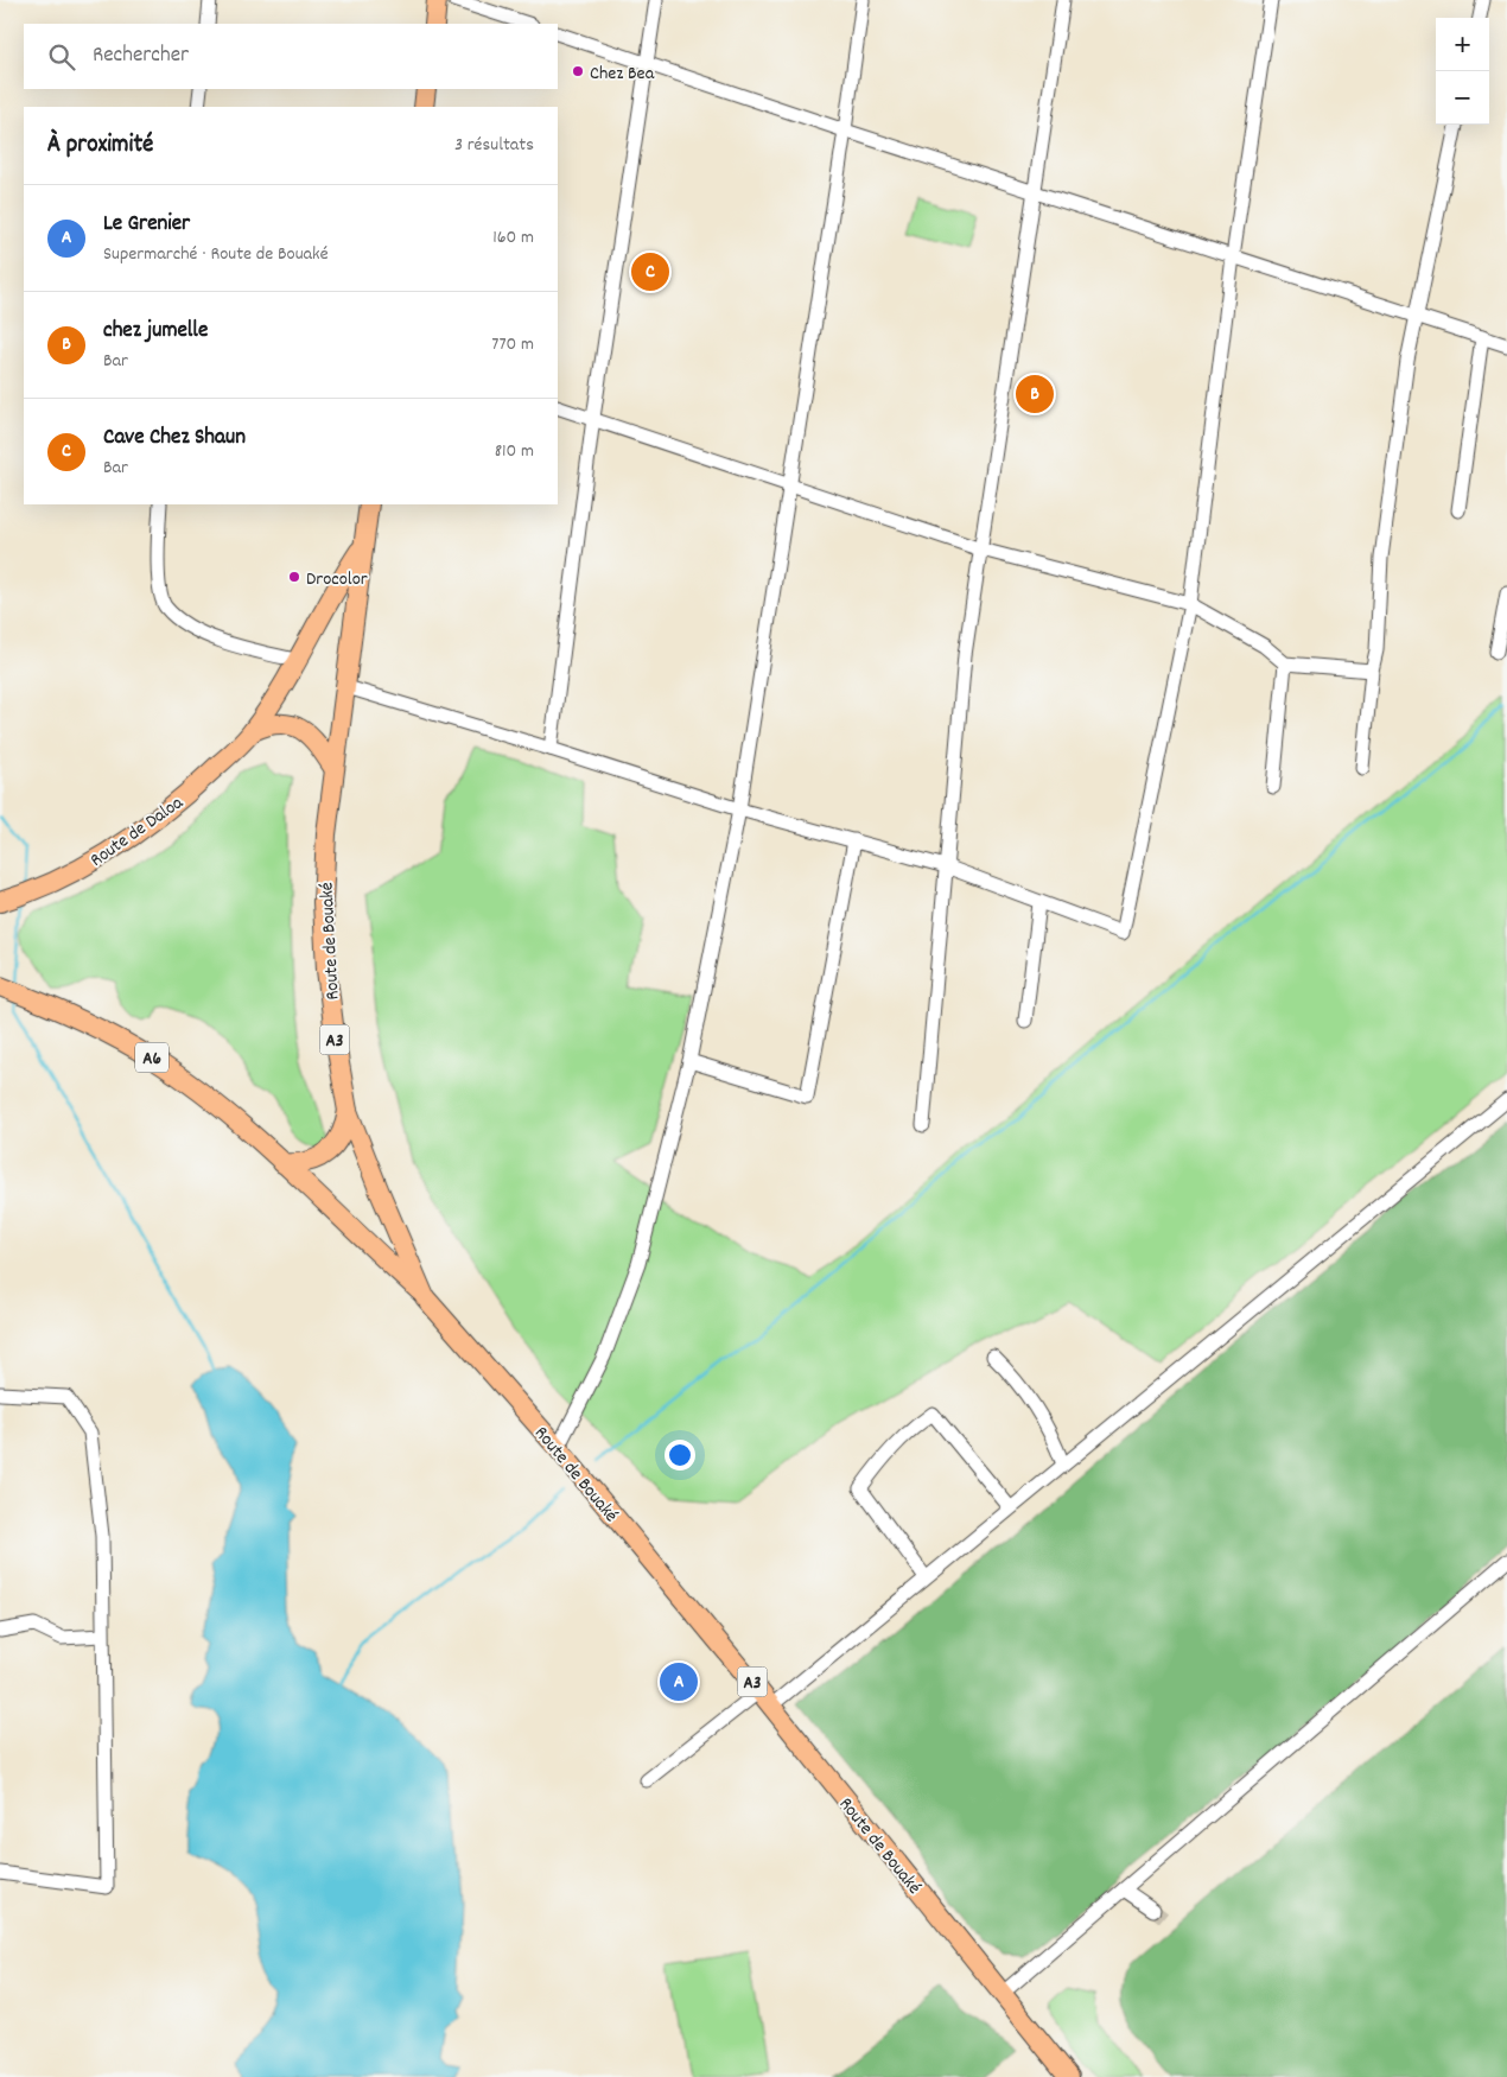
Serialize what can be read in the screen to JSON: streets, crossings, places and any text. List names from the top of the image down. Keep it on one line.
{"streets":{"highway":["Route de Daloa","Route de Bouaké","A3","A6"]},"crossings":[["Route de Daloa","A3"],["Route de Bouaké","A3"],["Route de Bouaké","A6"]],"places":["Chez Bea","Drocolor"],"page":{"map_buttons":["+","−"],"search":"Rechercher","heading":["À proximité","3 résultats"],"list":[{"mark":"A","name":"Le Grenier","note":"Supermarché · Route de Bouaké","value":"160 m"},{"mark":"B","name":"chez jumelle","note":"Bar","value":"770 m"},{"mark":"C","name":"Cave Chez Shaun","note":"Bar","value":"810 m"}],"pins":["C","B","A"]}}
